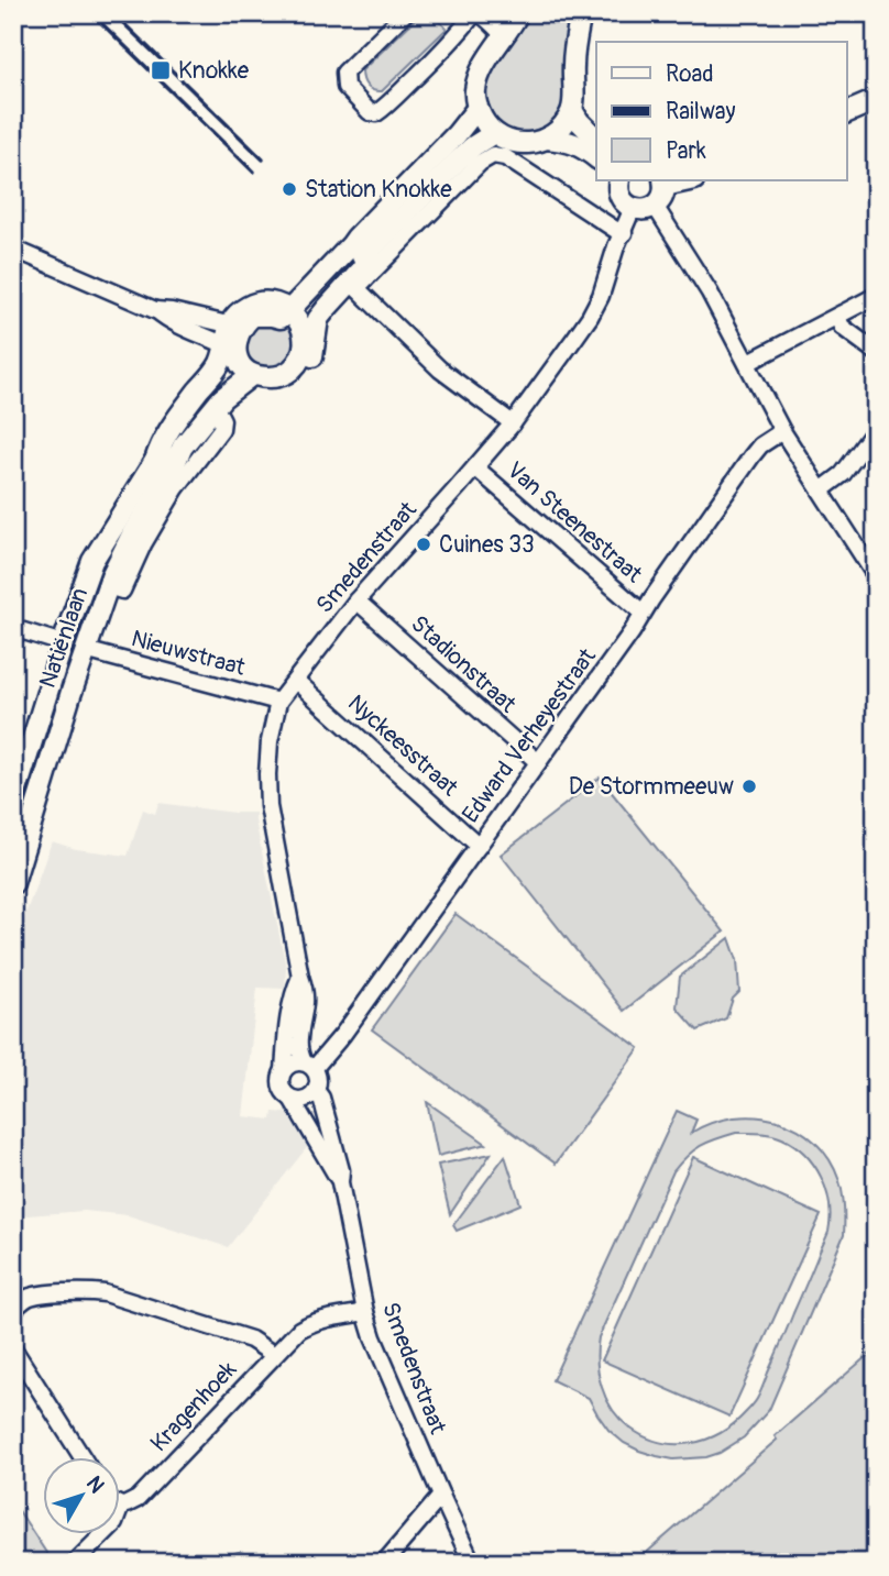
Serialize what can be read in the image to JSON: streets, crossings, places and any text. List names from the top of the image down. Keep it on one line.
{"streets":{"main road":["Natiënlaan"],"street":["Van Steenestraat","Smedenstraat","Nieuwstraat","Stadionstraat","Edward Verheyestraat","Nyckeesstraat","Kragenhoek"]},"crossings":[["Van Steenestraat","Smedenstraat"],["Van Steenestraat","Edward Verheyestraat"],["Smedenstraat","Nieuwstraat"],["Smedenstraat","Stadionstraat"],["Smedenstraat","Edward Verheyestraat"],["Smedenstraat","Nyckeesstraat"],["Smedenstraat","Kragenhoek"],["Natiënlaan","Nieuwstraat"],["Stadionstraat","Edward Verheyestraat"],["Edward Verheyestraat","Nyckeesstraat"]],"places":{"transit":["Knokke"],"other":["Station Knokke","Cuines 33","De Stormmeeuw"]},"legend":["Road","Railway","Park"],"north":"top right"}
